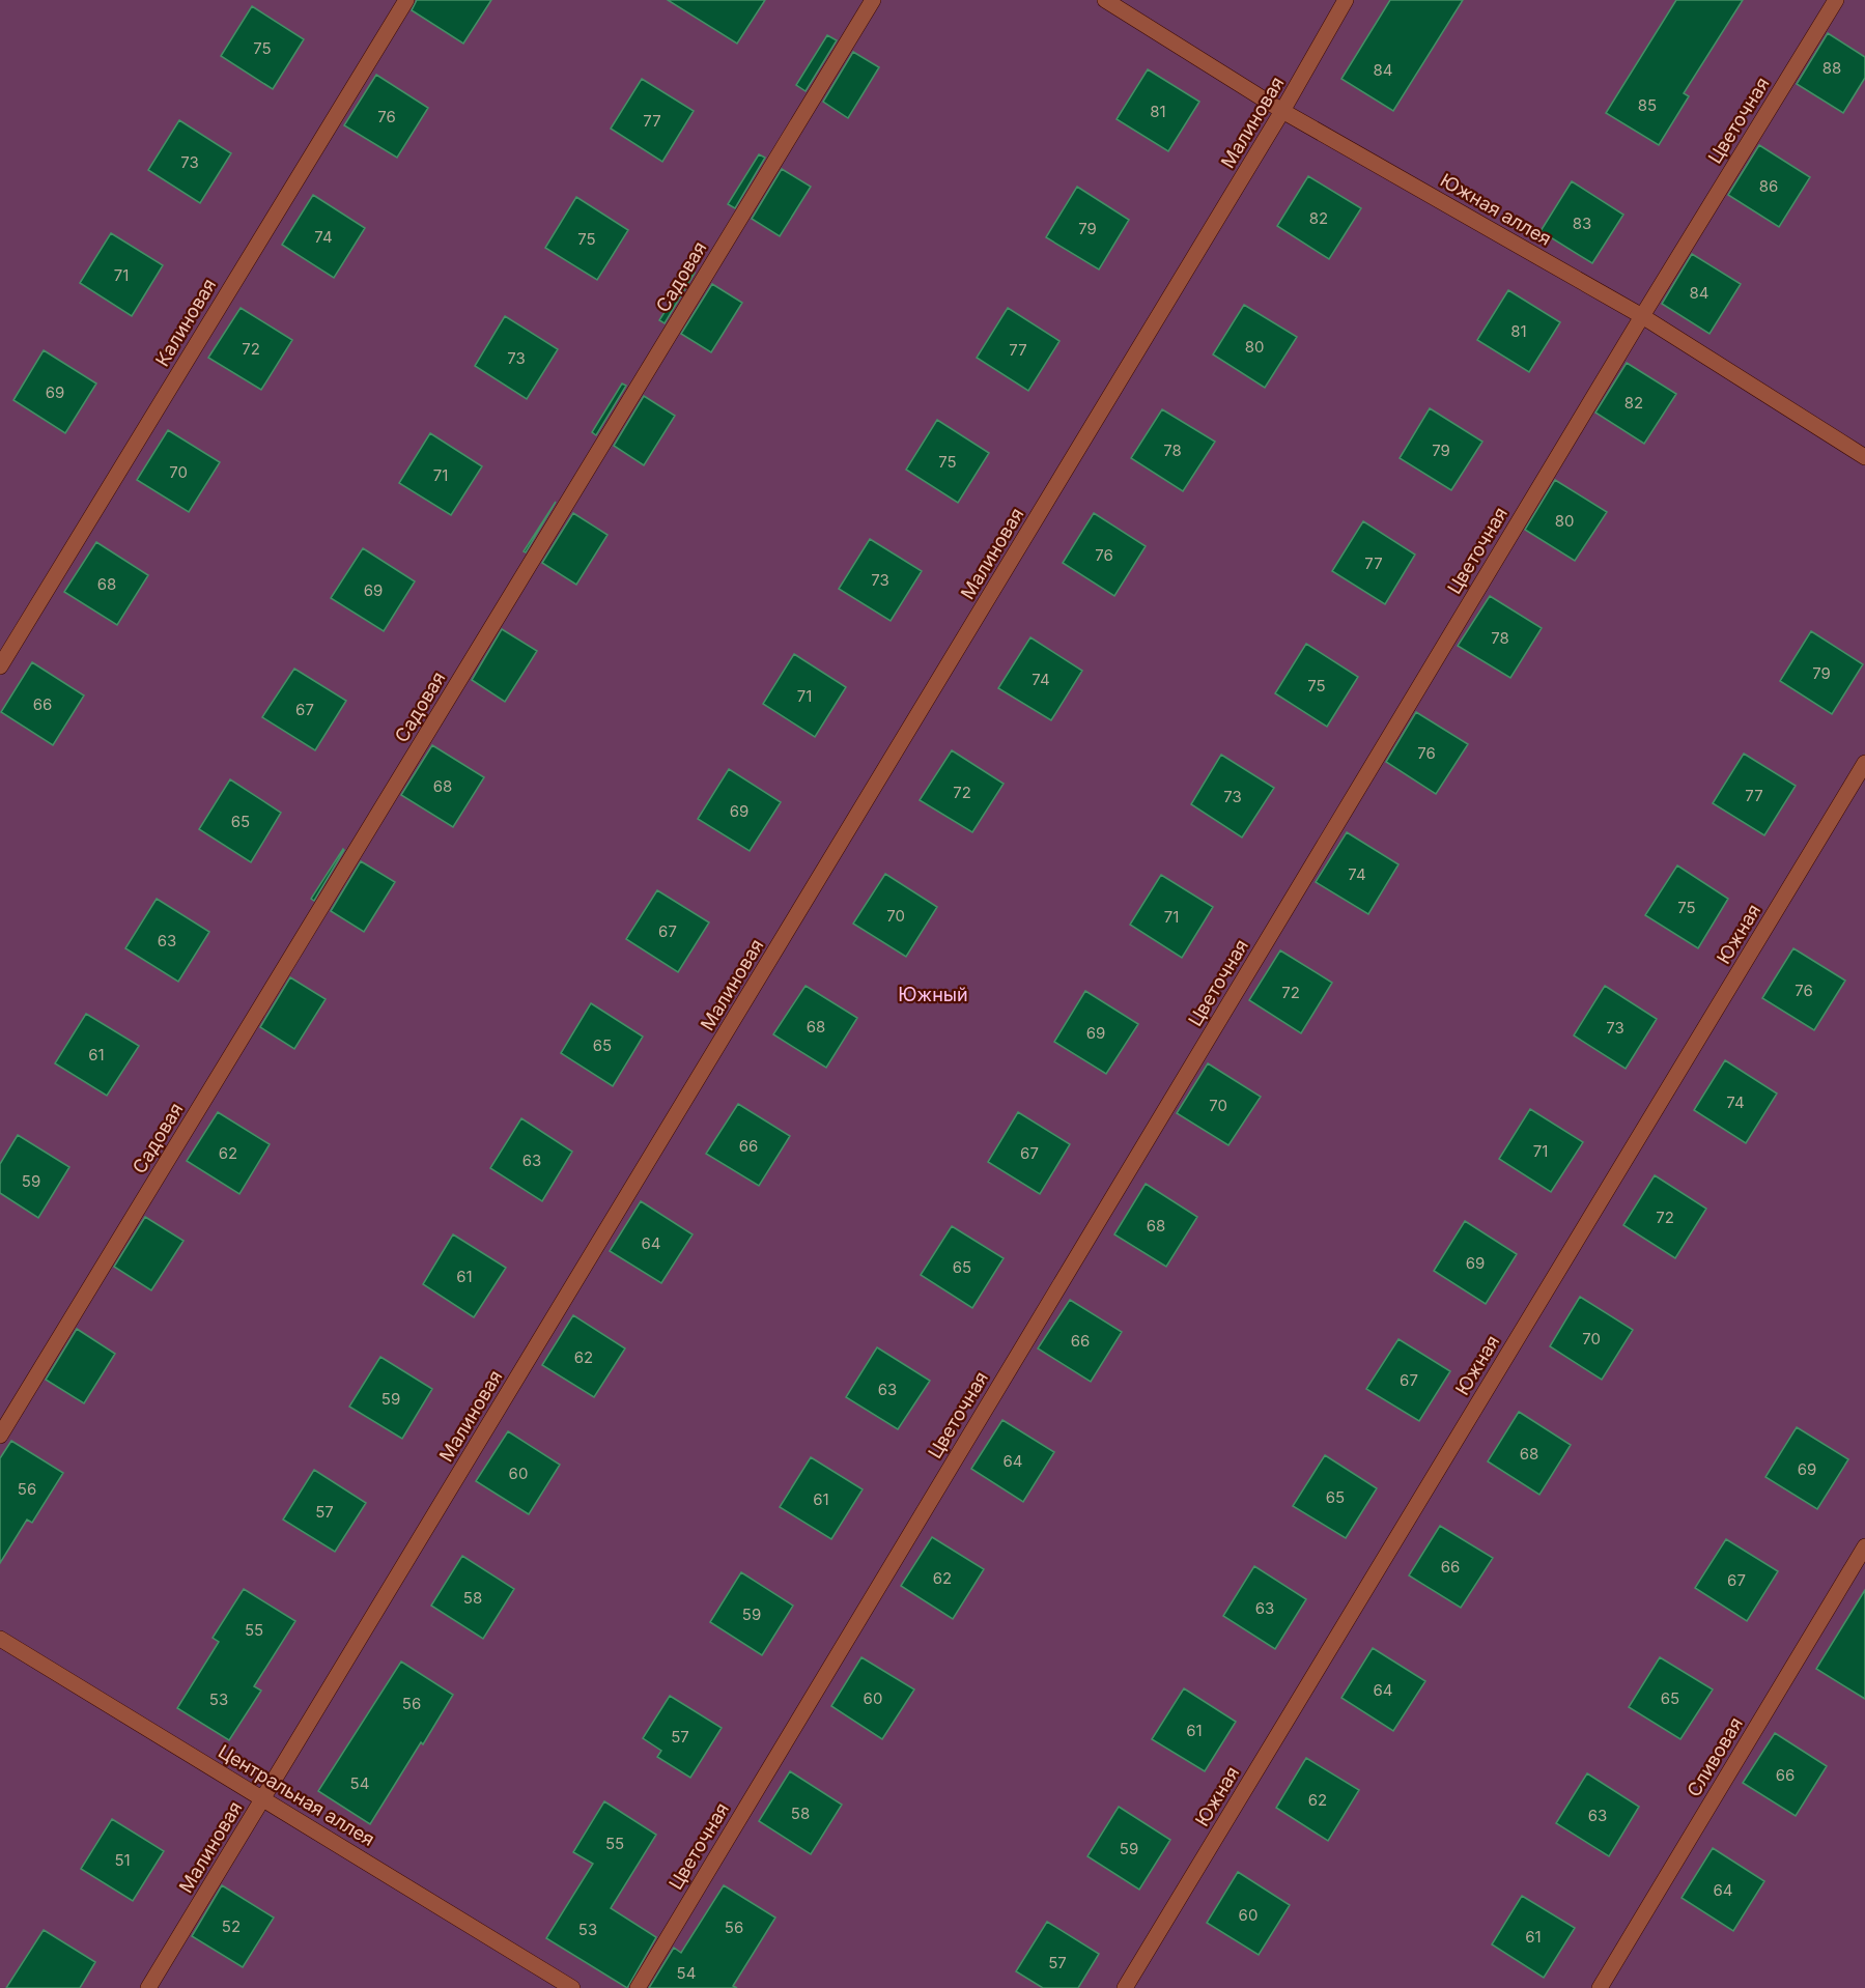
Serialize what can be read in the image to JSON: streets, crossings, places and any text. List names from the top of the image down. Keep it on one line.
{"streets":{"street":["Цветочная","Малиновая","Южная аллея","Садовая","Калиновая","Южная","Сливовая","Центральная аллея"]},"crossings":[["Цветочная","Южная аллея"],["Малиновая","Южная аллея"],["Малиновая","Центральная аллея"]],"parks":["Южный"],"house_numbers":["75","88","84","85","81","76","77","73","86","82","83","79","74","75","71","84","81","80","72","77","73","69","82","78","79","75","70","71","80","76","77","73","68","69","78","79","74","75","71","66","67","76","68","72","77","73","69","65","74","75","70","71","67","63","76","72","68","73","69","65","61","74","70","66","71","62","67","63","59","72","68","64","69","65","61","70","66","62","67","63","59","68","64","69","60","56","65","61","57","66","62","67","58","63","59","55","64","60","65","53","56","61","57","66","54","62","58","63","55","59","51","64","60","52","56","53","61","57","54"]}
